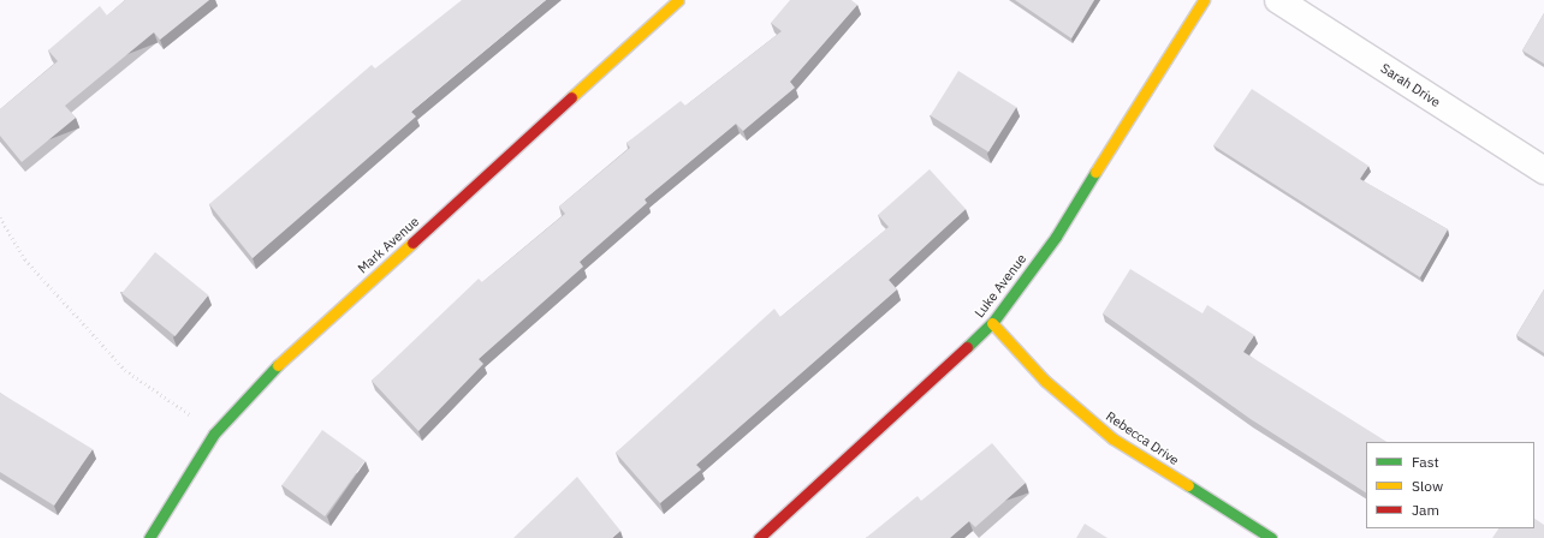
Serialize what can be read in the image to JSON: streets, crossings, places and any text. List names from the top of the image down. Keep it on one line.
{"streets":{"street":["Sarah Drive","Mark Avenue","Luke Avenue","Rebecca Drive"]},"crossings":[["Luke Avenue","Rebecca Drive"]],"legend":["Fast","Slow","Jam"]}
